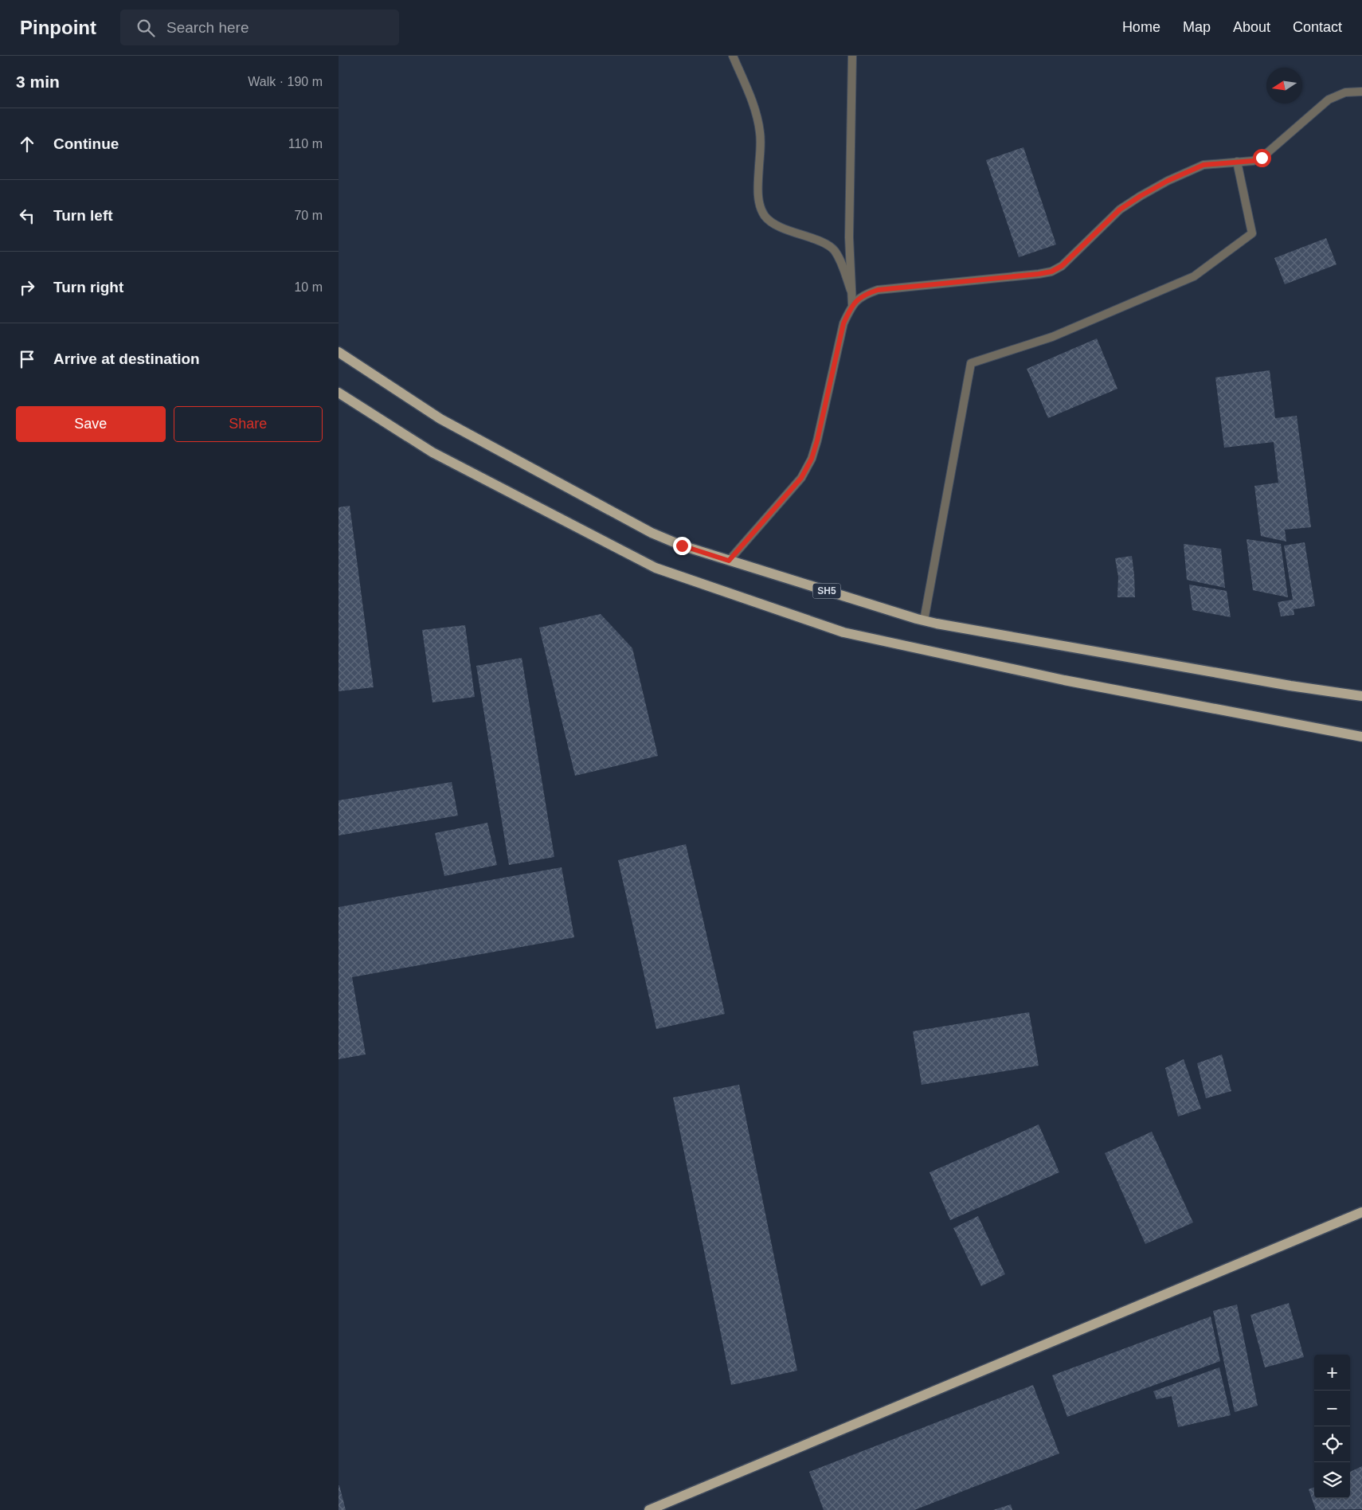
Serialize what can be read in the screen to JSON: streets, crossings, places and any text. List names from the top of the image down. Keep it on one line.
{"streets":{"main road":["SH5"]},"north":"left","page":{"header":"Pinpoint","search":"Search here","nav":["Home","Map","About","Contact"],"heading":["3 min","Walk · 190 m"],"list":[["Continue","110 m"],["Turn left","70 m"],["Turn right","10 m"],"Arrive at destination"],"buttons":["Save","Share"],"map_buttons":["+","−"]}}
